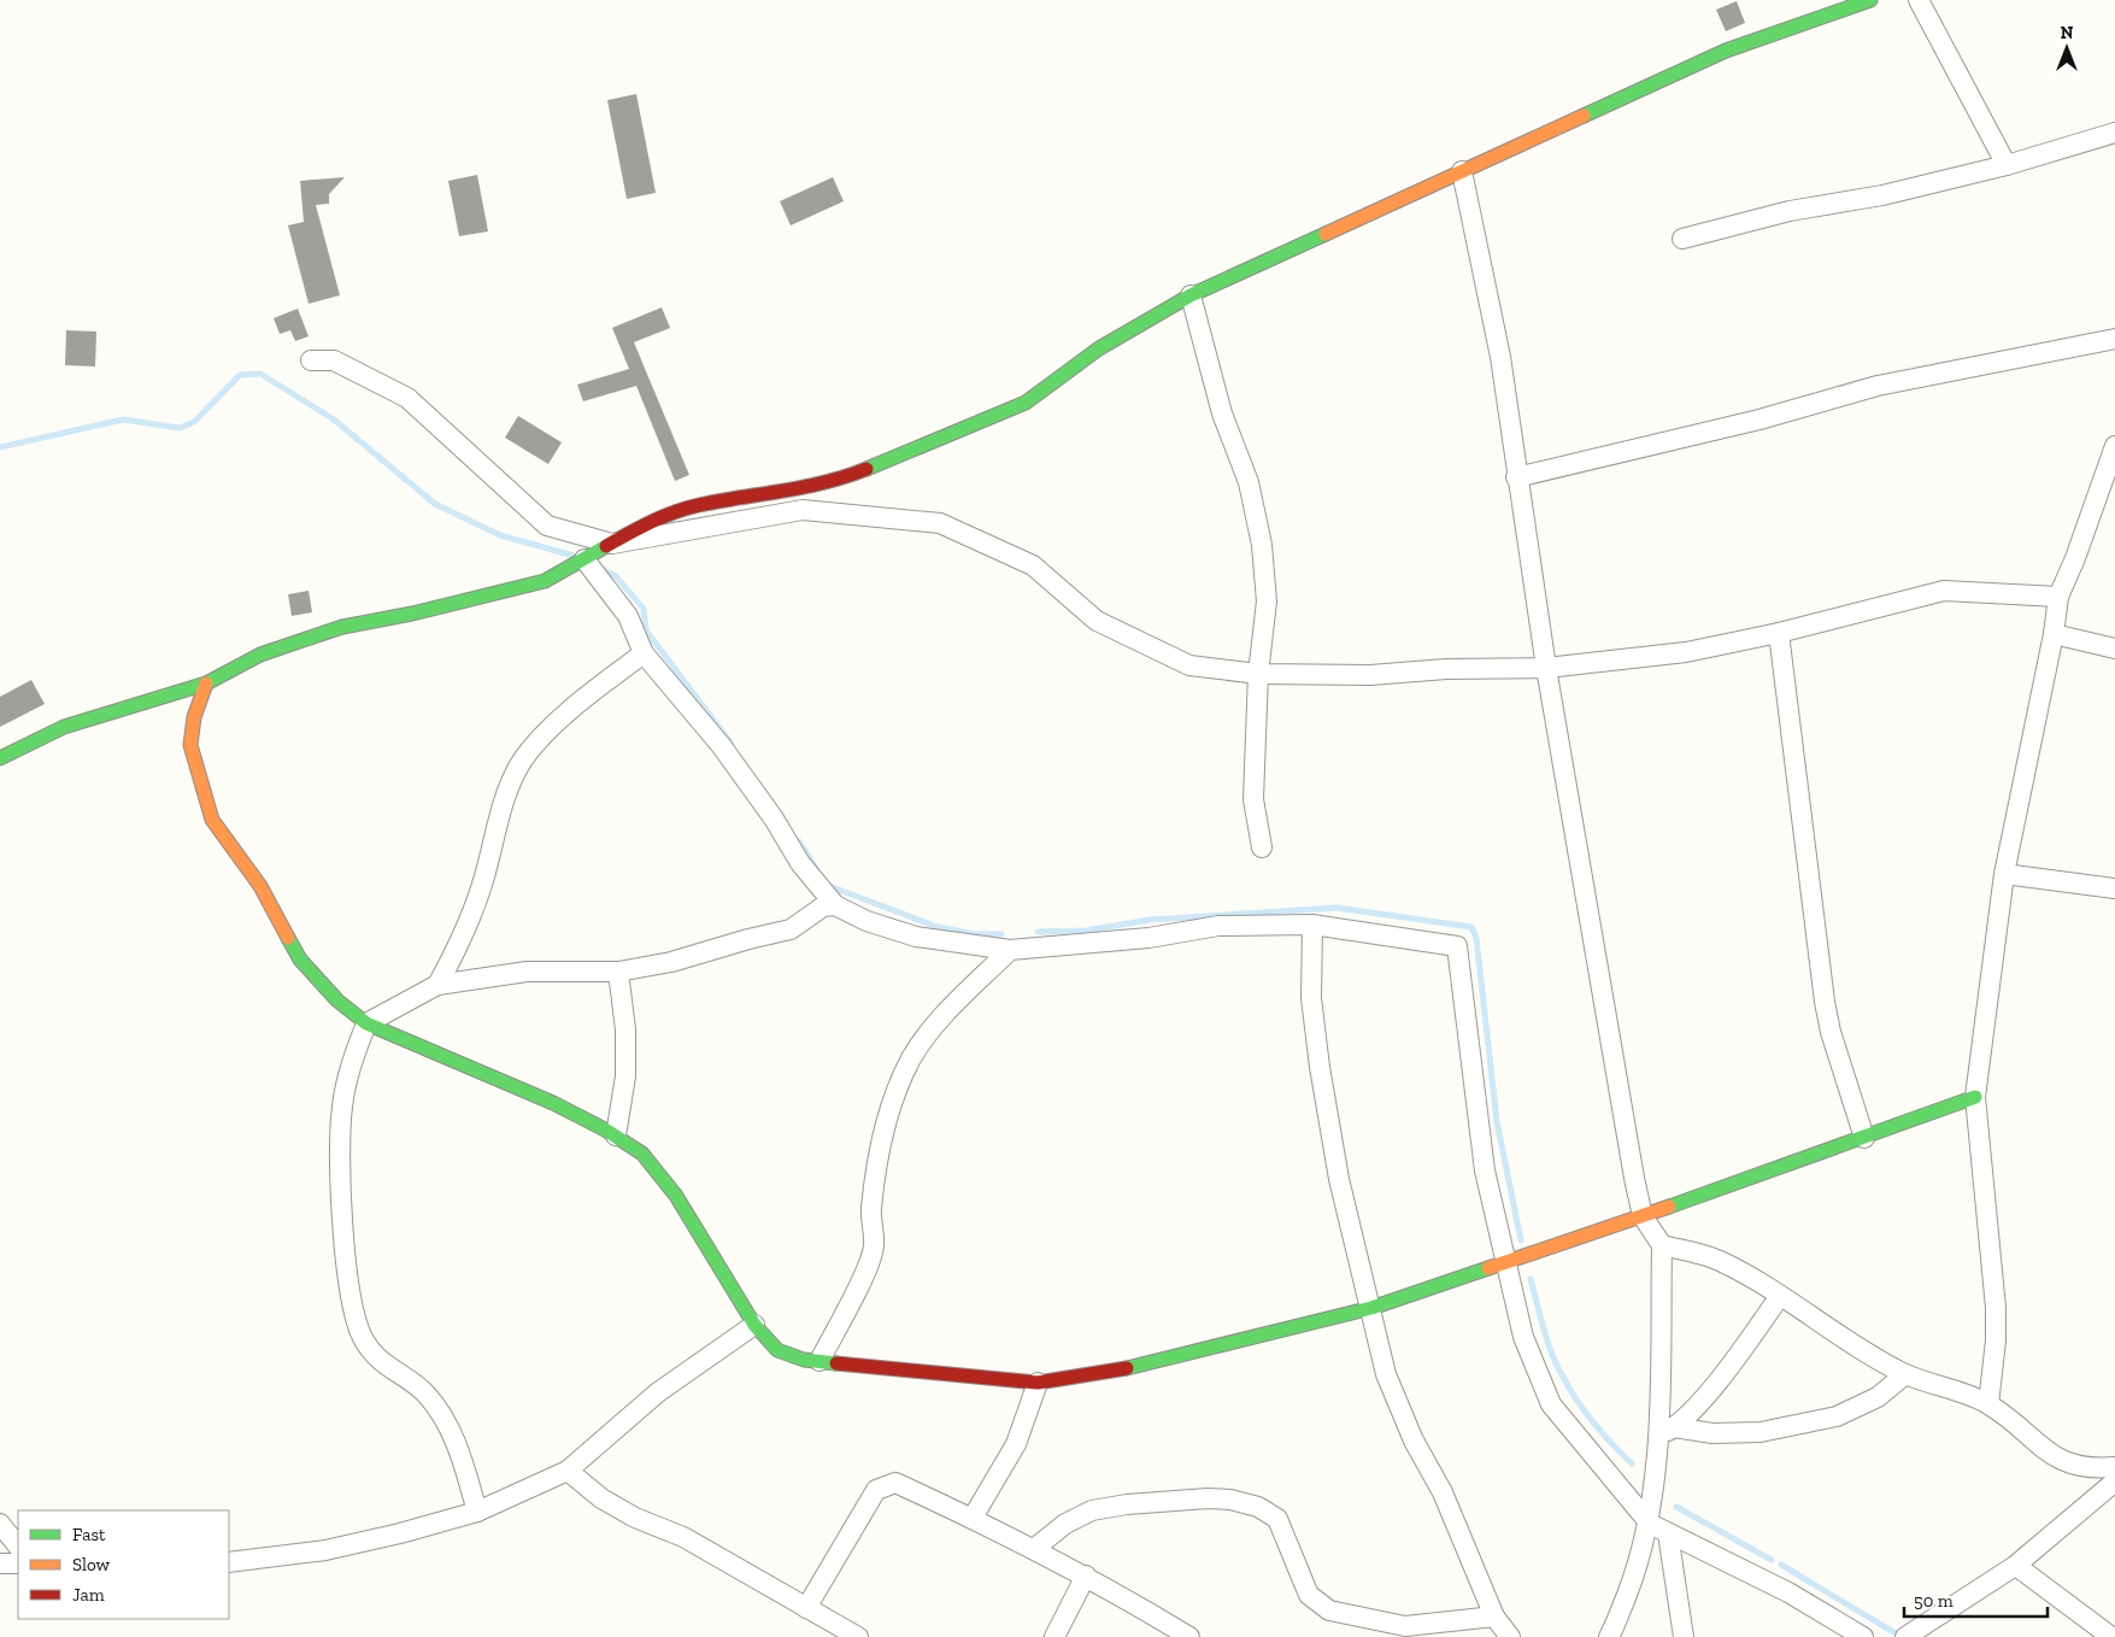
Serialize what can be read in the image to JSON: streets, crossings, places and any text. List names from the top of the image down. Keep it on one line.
{"legend":["Fast","Slow","Jam"],"scale_bar":"50 m","north":"top"}
